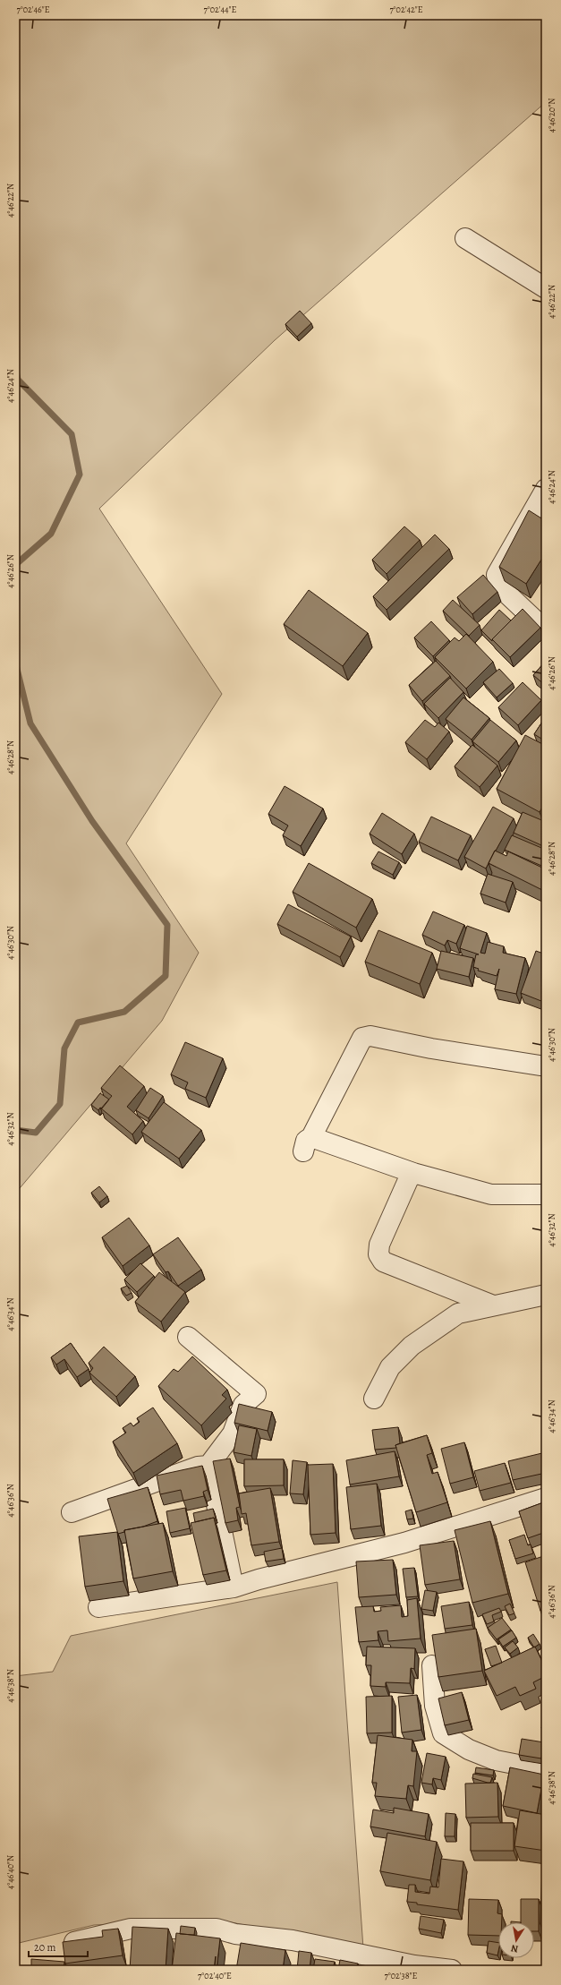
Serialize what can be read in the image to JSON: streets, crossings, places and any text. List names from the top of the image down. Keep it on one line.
{"scale_bar":"20 m","north":"bottom","coordinates":["7°02'46\"E","7°02'44\"E","7°02'42\"E","4°46'20\"N","4°46'22\"N","4°46'24\"N","4°46'26\"N","4°46'28\"N","4°46'30\"N","4°46'32\"N","4°46'34\"N","4°46'36\"N","4°46'38\"N","4°46'40\"N","7°02'40\"E","7°02'38\"E"]}
